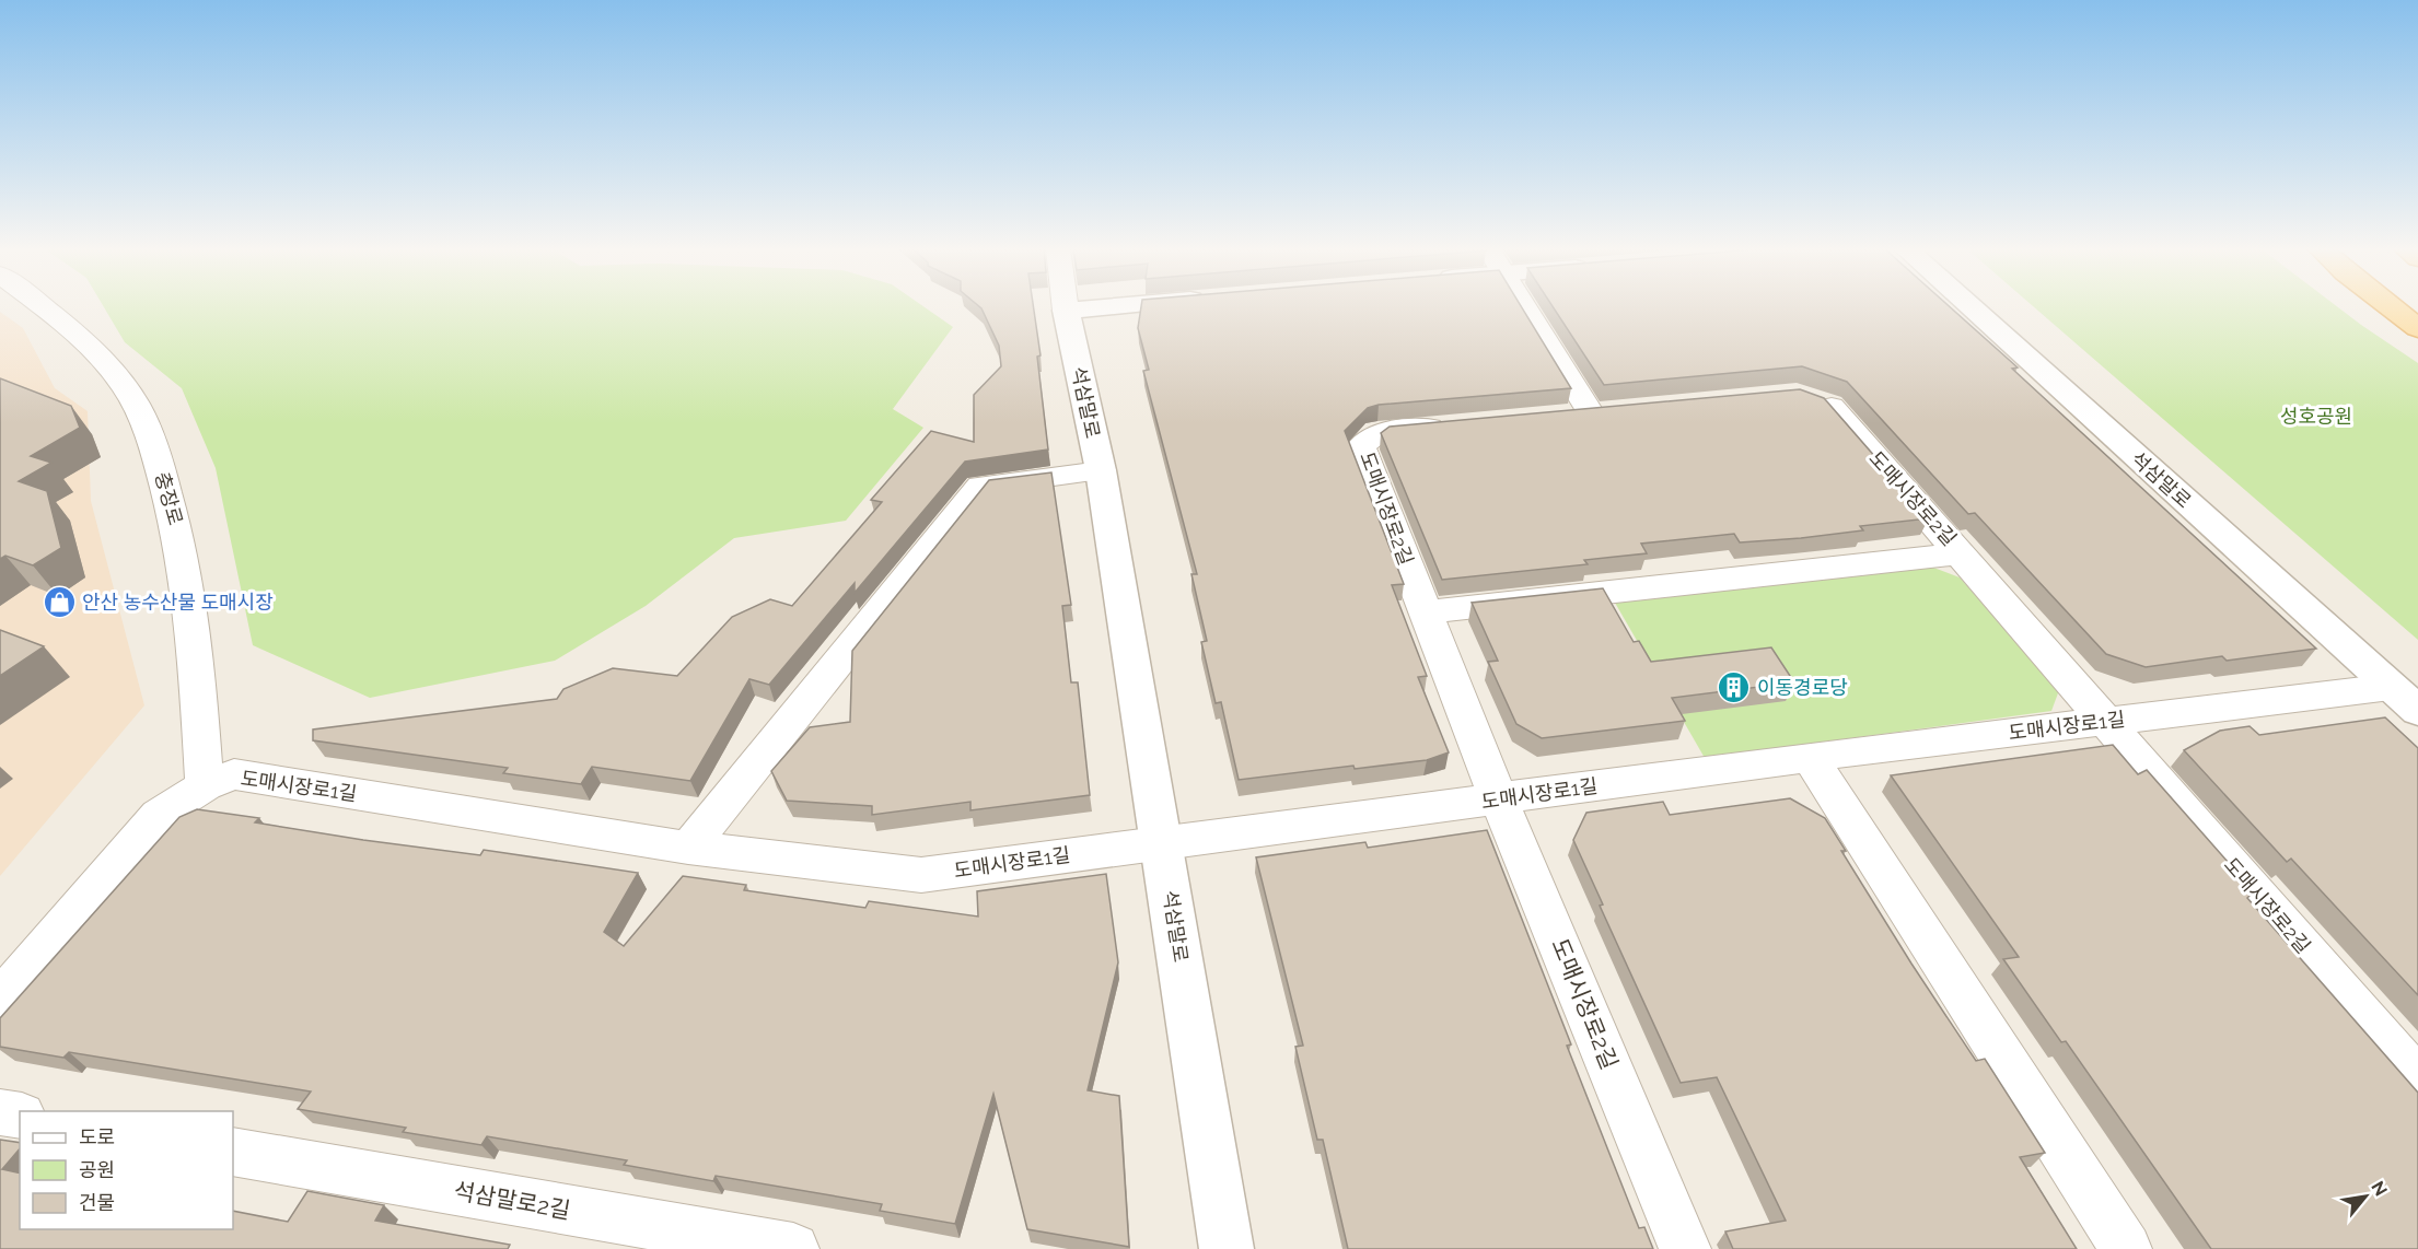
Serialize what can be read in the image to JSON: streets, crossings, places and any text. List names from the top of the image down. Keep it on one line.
{"streets":{"street":["석삼말로","충장로","도매시장로2길","도매시장로1길","석삼말로2길"]},"crossings":[["석삼말로","도매시장로1길"],["충장로","도매시장로1길"],["도매시장로2길","도매시장로1길"]],"parks":["성호공원"],"places":{"shop":["안산 농수산물 도매시장"],"building":["이동경로당"]},"legend":["도로","공원","건물"],"north":"top right"}
